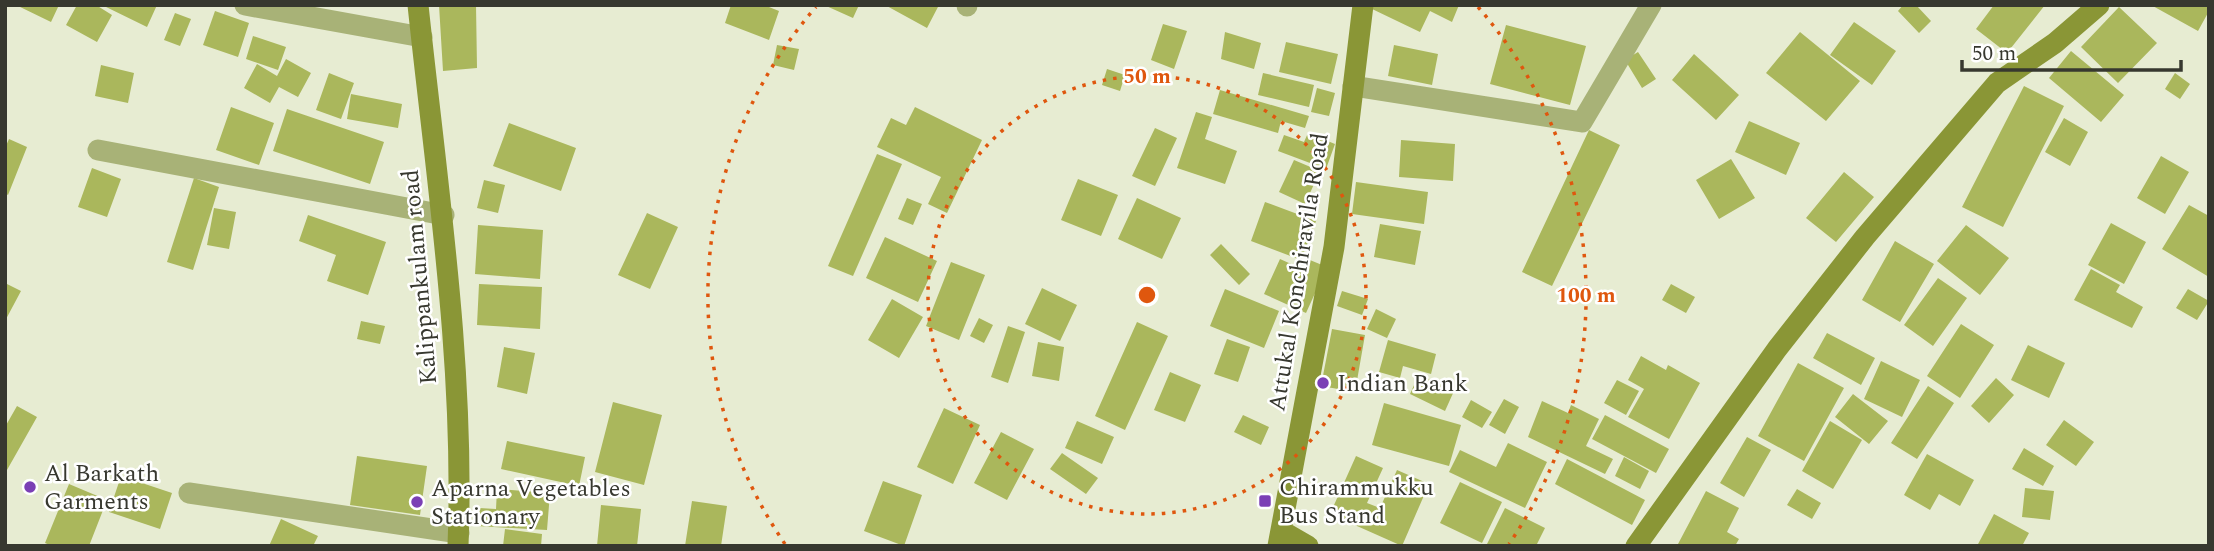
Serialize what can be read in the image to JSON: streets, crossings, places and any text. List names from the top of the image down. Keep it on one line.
{"streets":{"street":["Attukal Konchiravila Road","Kalippankulam road"]},"places":{"other":["Indian Bank","Al Barkath Garments","Aparna Vegetables Stationary"],"transit":["Chirammukku Bus Stand"]},"scale_bar":"50 m","rings":["50 m","100 m"]}
